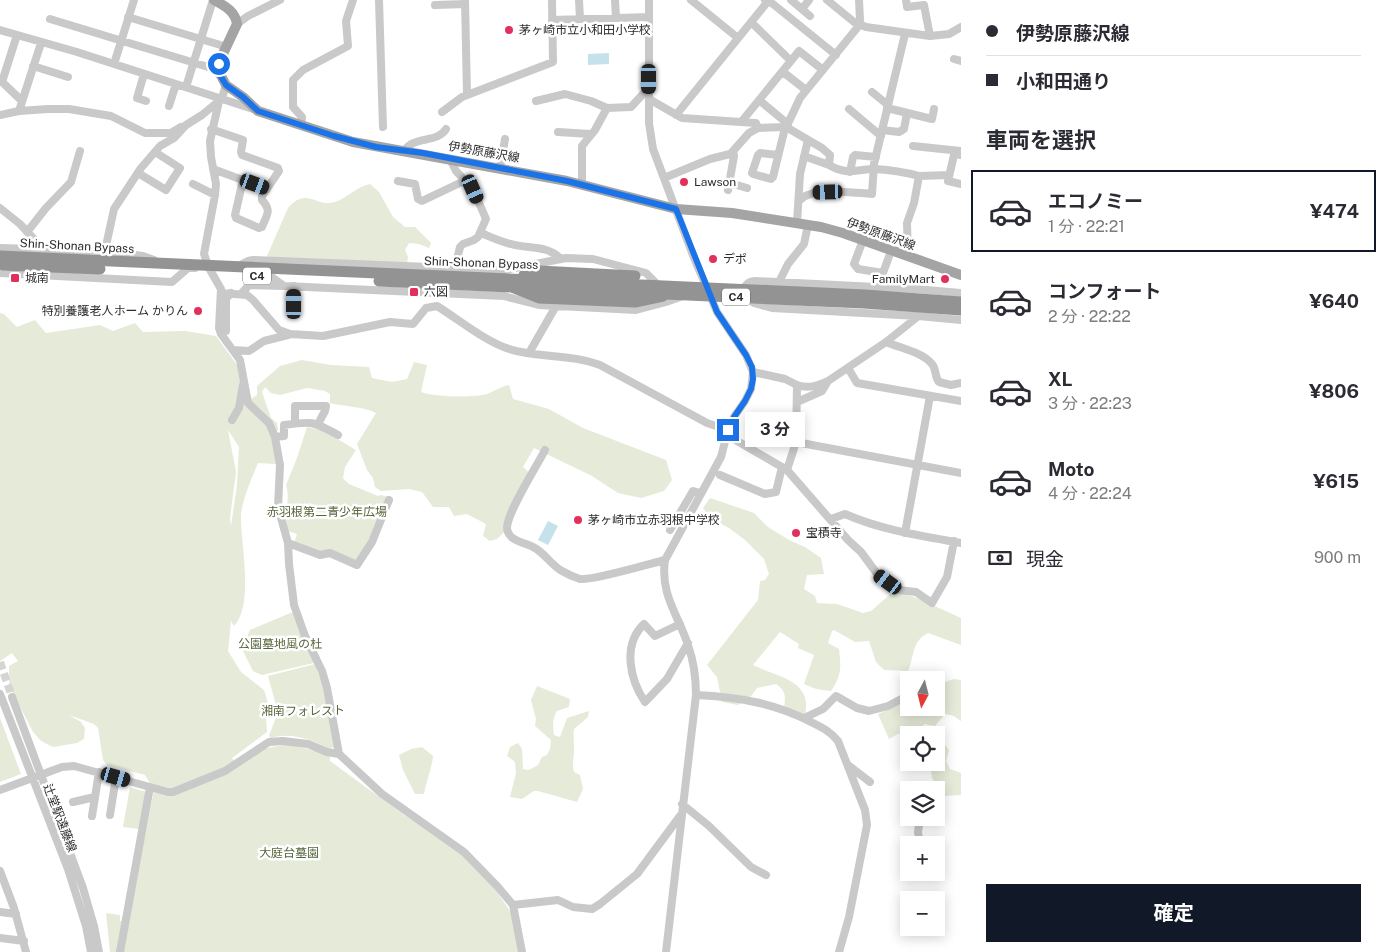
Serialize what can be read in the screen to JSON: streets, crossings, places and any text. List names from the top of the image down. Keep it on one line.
{"streets":{"highway":["Shin-Shonan Bypass","C4"],"main road":["伊勢原藤沢線"],"street":["辻堂駅遠藤線"]},"parks":["赤羽根第二青少年広場","公園墓地風の杜","湘南フォレスト","大庭台墓園"],"places":{"other":["茅ヶ崎市立小和田小学校","Lawson","デポ","FamilyMart","特別養護老人ホーム かりん","茅ヶ崎市立赤羽根中学校","宝積寺"],"transit":["城南","六図"]},"north":"bottom","page":{"banner":["伊勢原藤沢線","小和田通り"],"heading":"車両を選択","list":[{"name":"エコノミー","note":"1 分 · 22:21","value":"¥474"},{"name":"コンフォート","note":"2 分 · 22:22","value":"¥640"},{"name":"XL","note":"3 分 · 22:23","value":"¥806"},{"name":"Moto","note":"4 分 · 22:24","value":"¥615"}],"bubble":"3 分","pay":["現金","900 m"],"map_buttons":["+","−"],"buttons":"確定"}}
